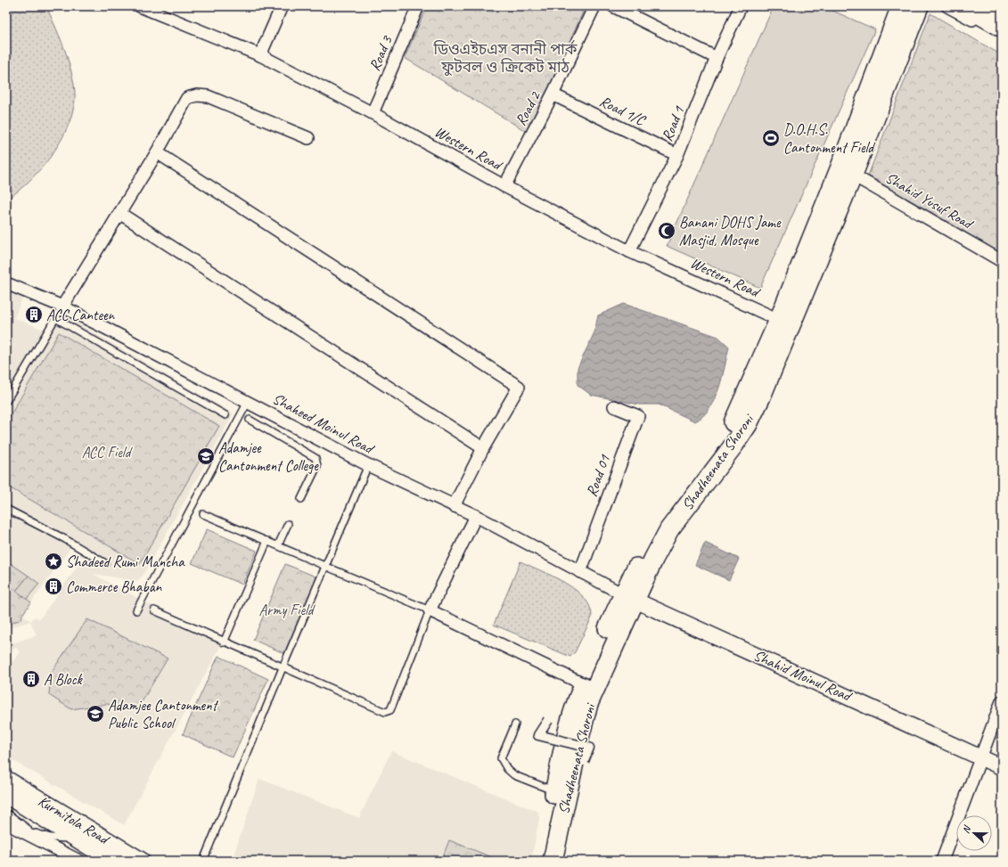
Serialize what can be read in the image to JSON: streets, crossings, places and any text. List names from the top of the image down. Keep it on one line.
{"streets":{"main road":["Shadheenata Shoroni","Kurmitola Road"],"street":["Road 3","Road 2","Road 1/C","Road 1","Western Road","Shahid Yusuf Road","Shaheed Moinul Road","Road 01","Shahid Moinul Road"]},"crossings":[["Road 3","Western Road"],["Road 2","Road 1/C"],["Road 2","Western Road"],["Road 1/C","Road 1"],["Road 1","Western Road"],["Western Road","Shadheenata Shoroni"],["Shahid Yusuf Road","Shadheenata Shoroni"],["Shaheed Moinul Road","Shadheenata Shoroni"],["Shaheed Moinul Road","Road 01"],["Shaheed Moinul Road","Shahid Moinul Road"],["Shadheenata Shoroni","Shahid Moinul Road"]],"parks":["ডিওএইচএস বনানী পার্ক ফুটবল ও ক্রিকেট মাঠ","ACC Field","Army Field"],"places":{"sports":["D.O.H.S. Cantonment Field"],"mosque":["Banani DOHS Jame Masjid, Mosque"],"building":["ACC Canteen","Commerce Bhaban","A Block"],"school or university":["Adamjee Cantonment College","Adamjee Cantonment Public School"],"place":["Shadeed Rumi Mancha"]},"north":"left"}
